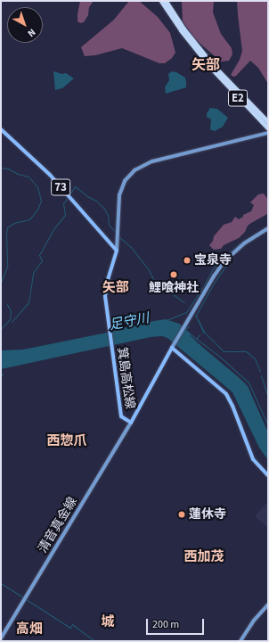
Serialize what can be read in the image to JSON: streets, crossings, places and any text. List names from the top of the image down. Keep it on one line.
{"streets":{"highway":["E2"],"main road":["73","箕島高松線","清音真金線"]},"crossings":[["73","箕島高松線"],["箕島高松線","清音真金線"]],"districts":["矢部","矢部","西惣爪","西加茂","城","高畑"],"water":["足守川"],"places":["宝泉寺","鯉喰神社","蓮休寺"],"scale_bar":"200 m","north":"bottom right"}
